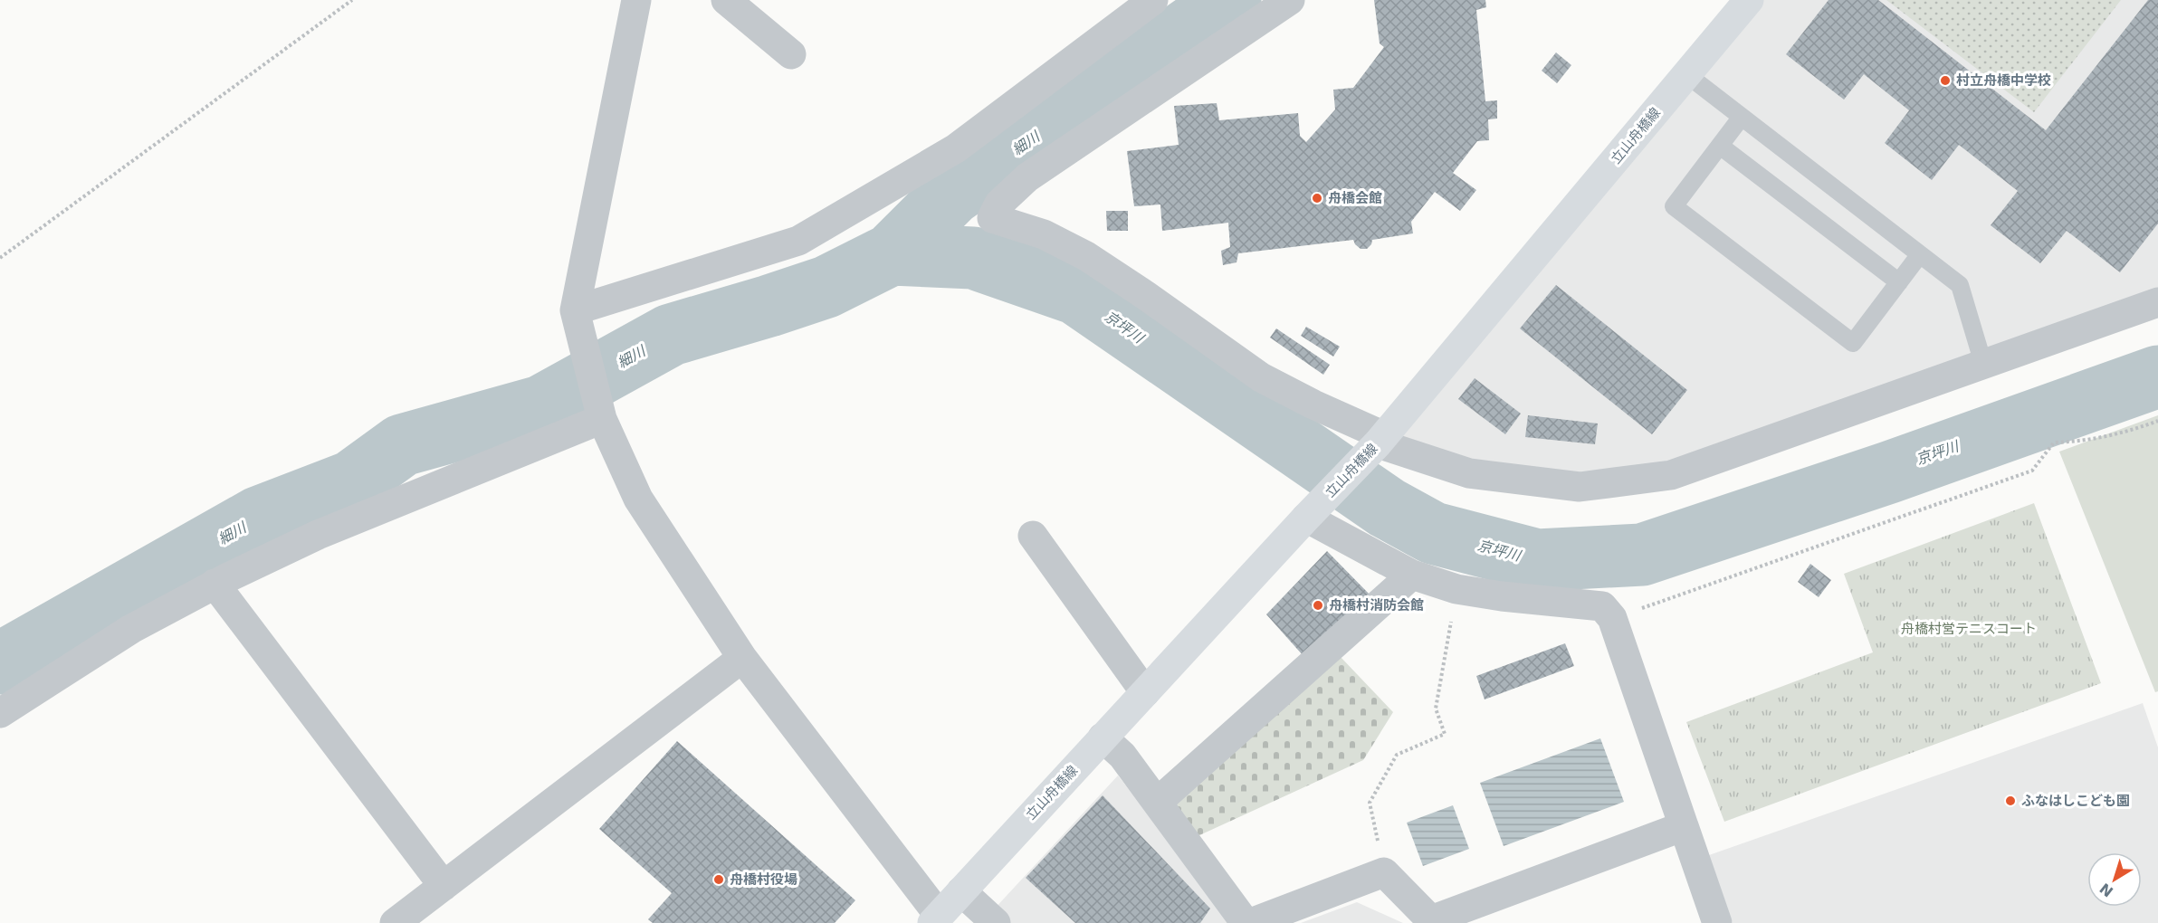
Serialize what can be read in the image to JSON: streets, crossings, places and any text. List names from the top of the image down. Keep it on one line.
{"streets":{"main road":["立山舟橋線"]},"water":["細川","京坪川"],"parks":["舟橋村営テニスコート"],"places":["村立舟橋中学校","舟橋会館","舟橋村消防会館","ふなはしこども園","舟橋村役場"],"north":"bottom left"}
